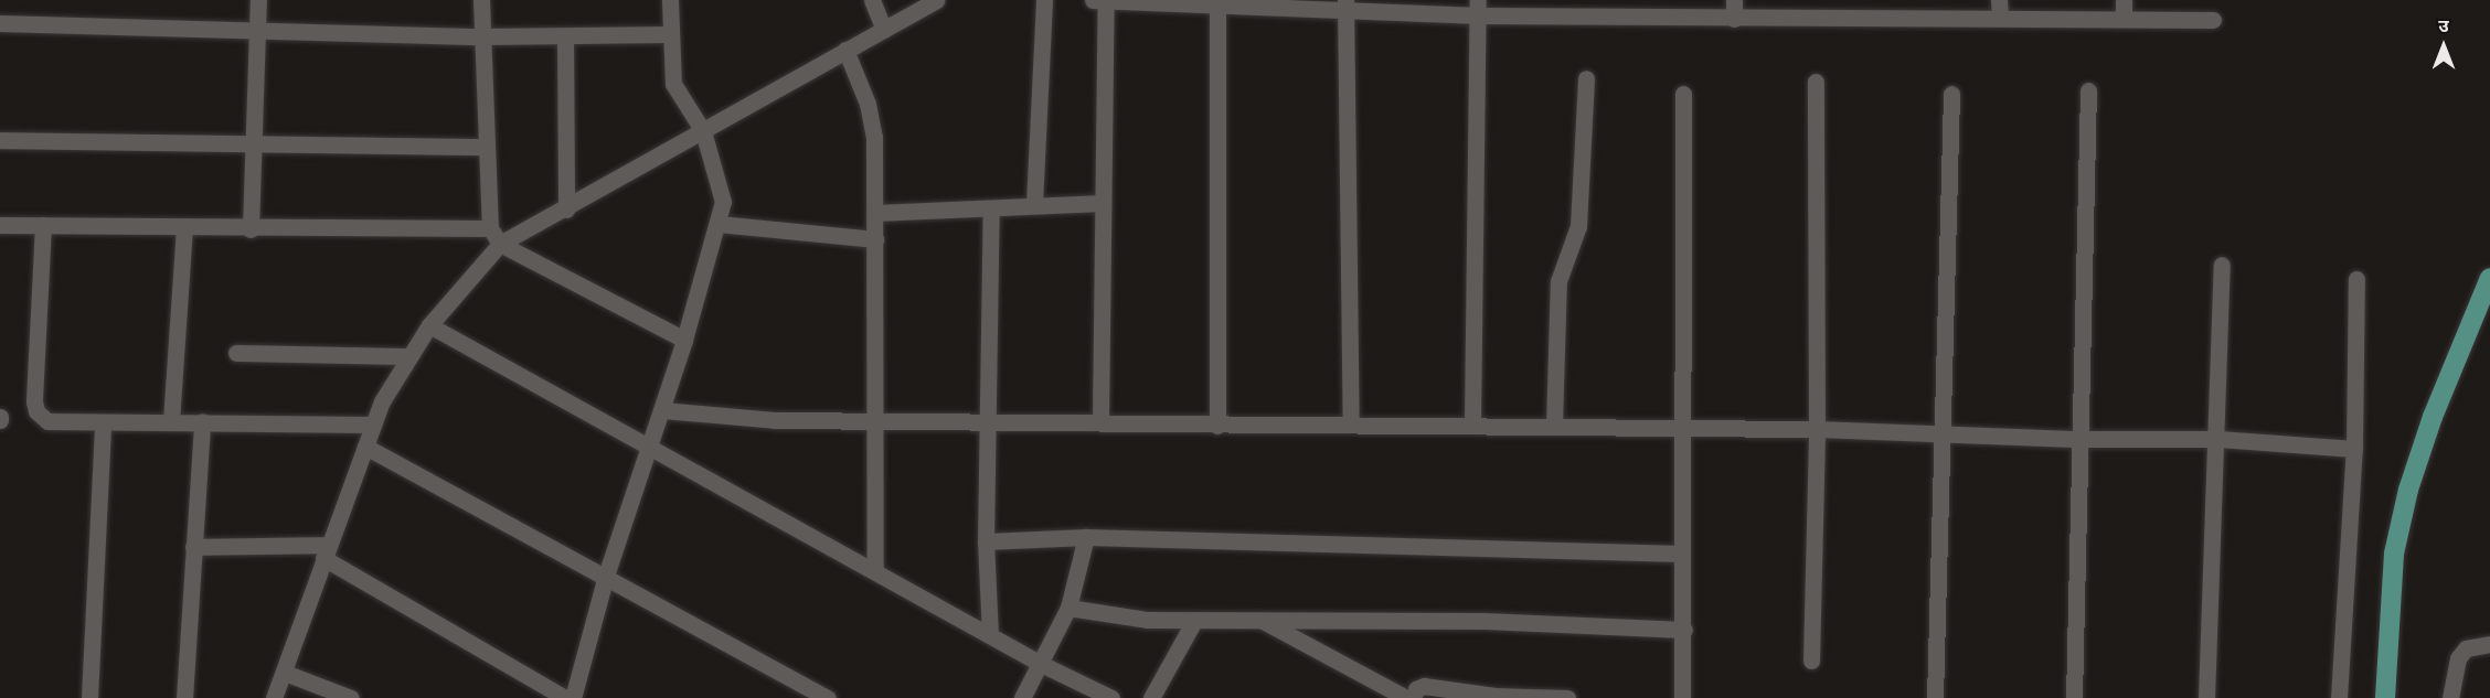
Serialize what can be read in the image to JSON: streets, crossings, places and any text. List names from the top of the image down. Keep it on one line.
{"north":"top"}
